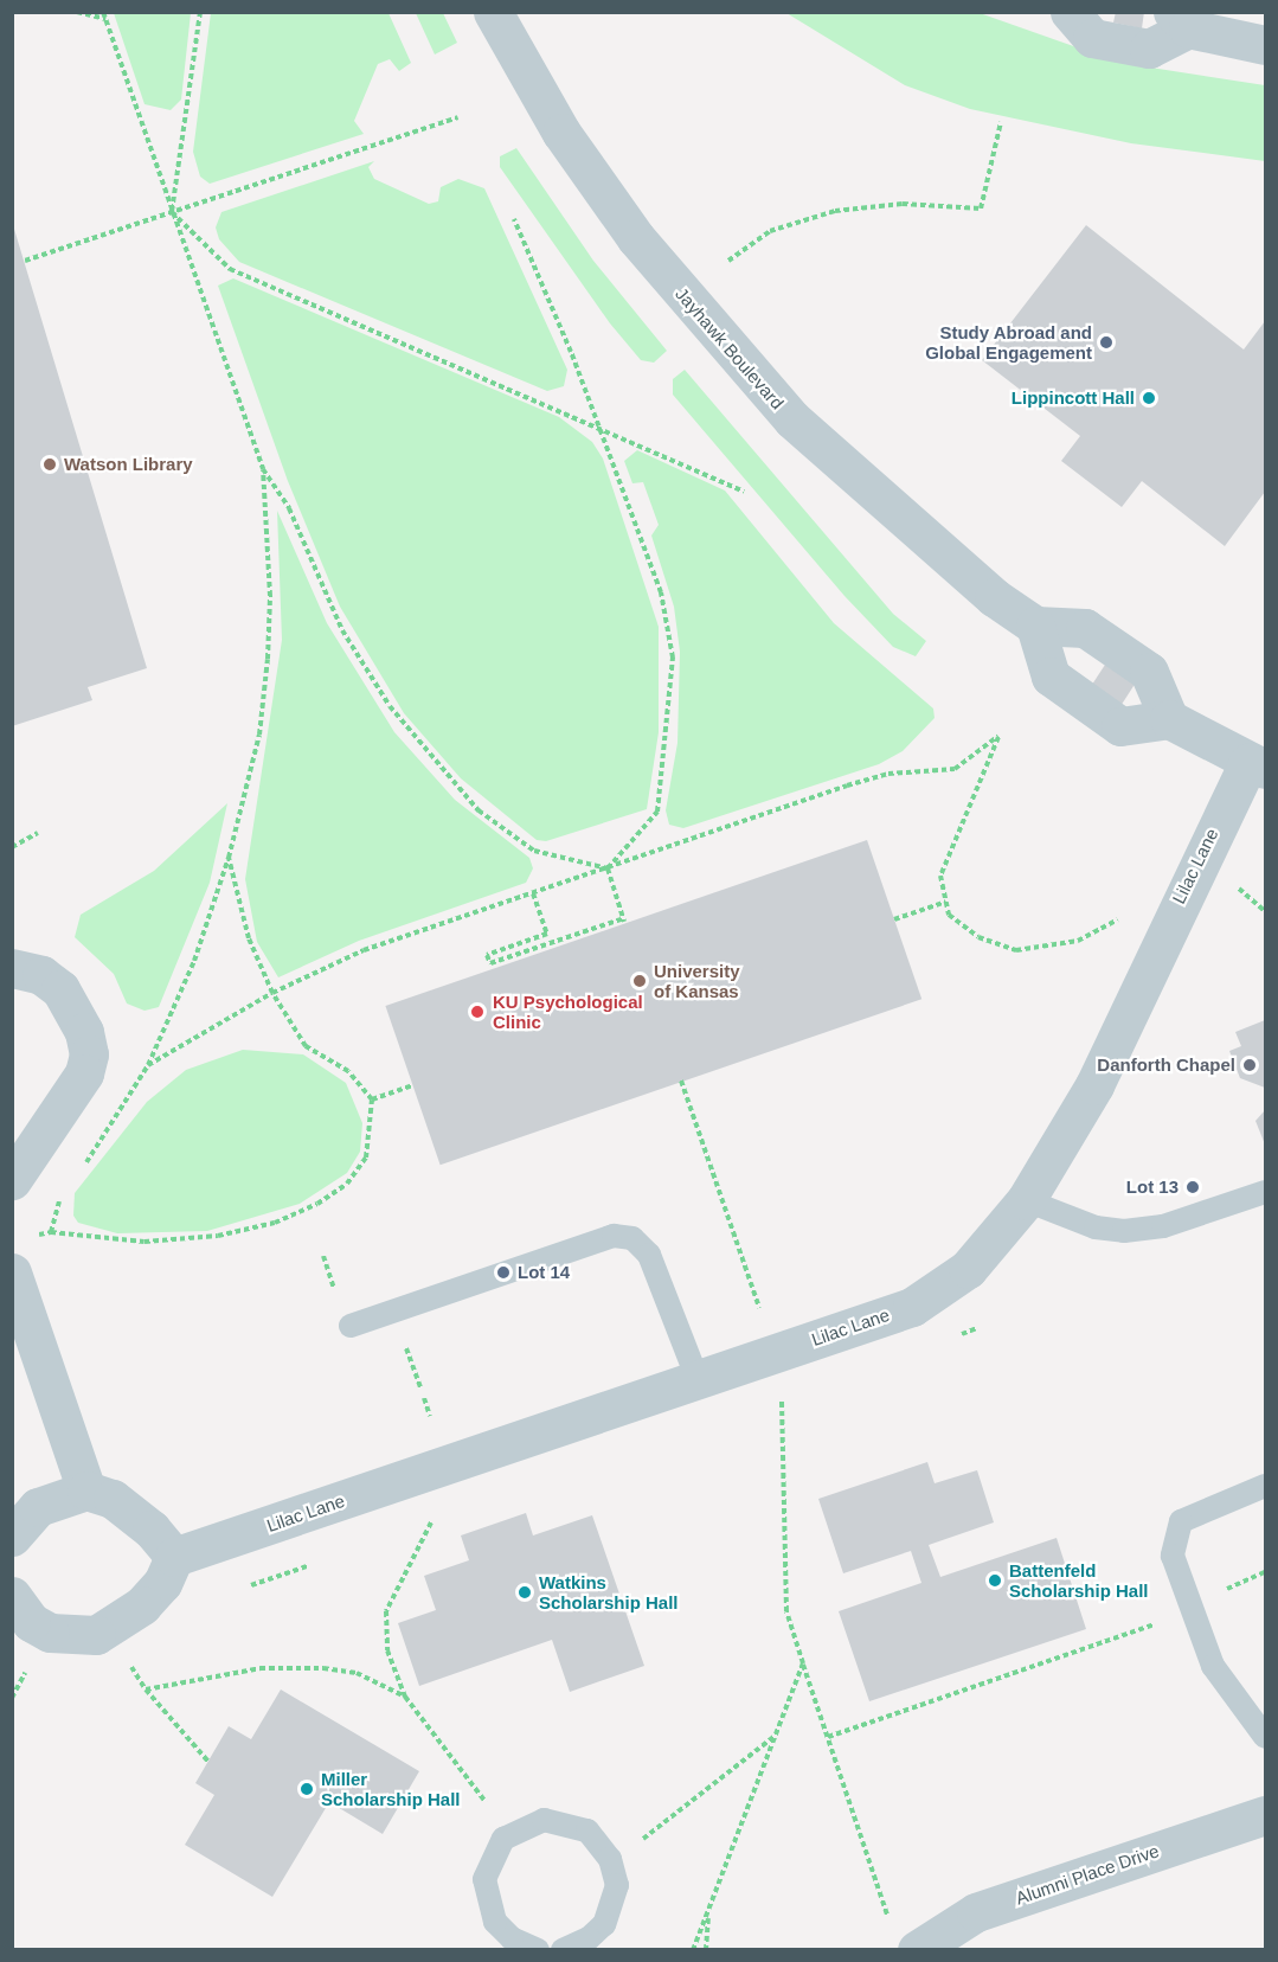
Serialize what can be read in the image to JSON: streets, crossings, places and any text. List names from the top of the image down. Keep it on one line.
{"streets":{"street":["Jayhawk Boulevard","Lilac Lane","Alumni Place Drive"]},"places":["Study Abroad and Global Engagement","Lippincott Hall","Watson Library","University of Kansas","KU Psychological Clinic","Danforth Chapel","Lot 13","Lot 14","Battenfeld Scholarship Hall","Watkins Scholarship Hall","Miller Scholarship Hall"]}
